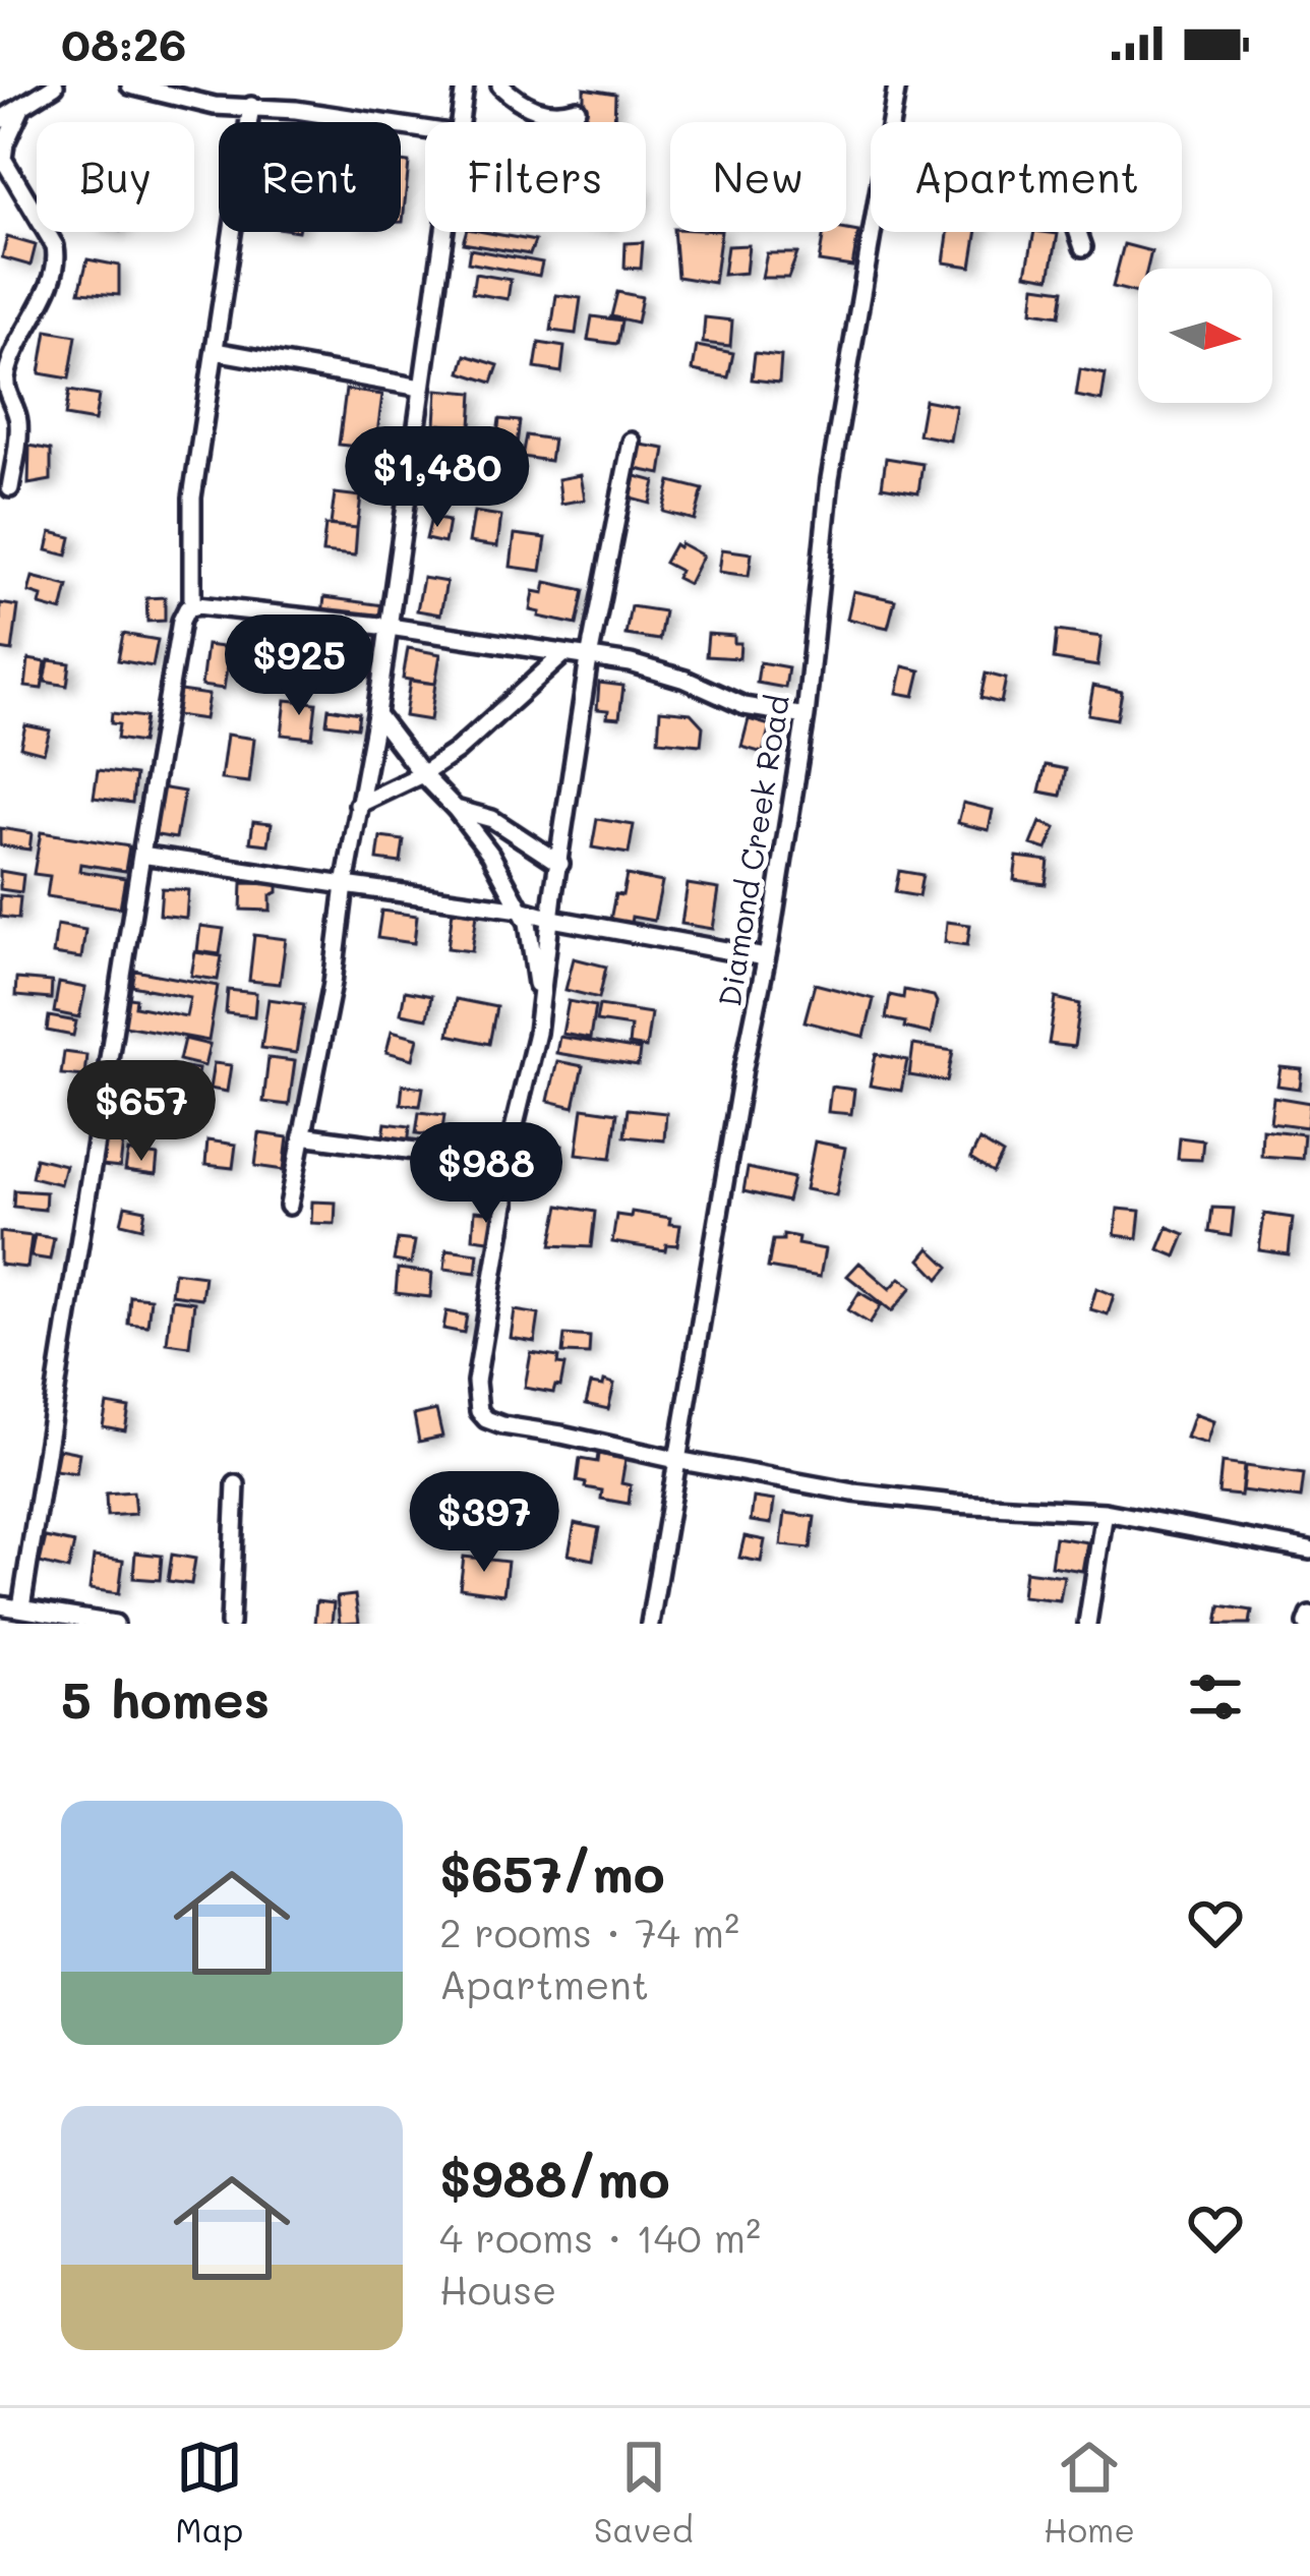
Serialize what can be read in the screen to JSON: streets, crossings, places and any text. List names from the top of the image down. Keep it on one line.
{"streets":{"street":["Diamond Creek Road"]},"north":"right","page":{"status":"08:26","chip":["Buy","Rent","Filters","New","Apartment"],"price":["$1,480","$925","$657","$988","$397"],"heading":"5 homes","list":[{"name":"$657/mo","note":"2 rooms · 74 m² · Apartment"},{"name":"$988/mo","note":"4 rooms · 140 m² · House"}],"tabs":["Map","Saved","Home"]}}
